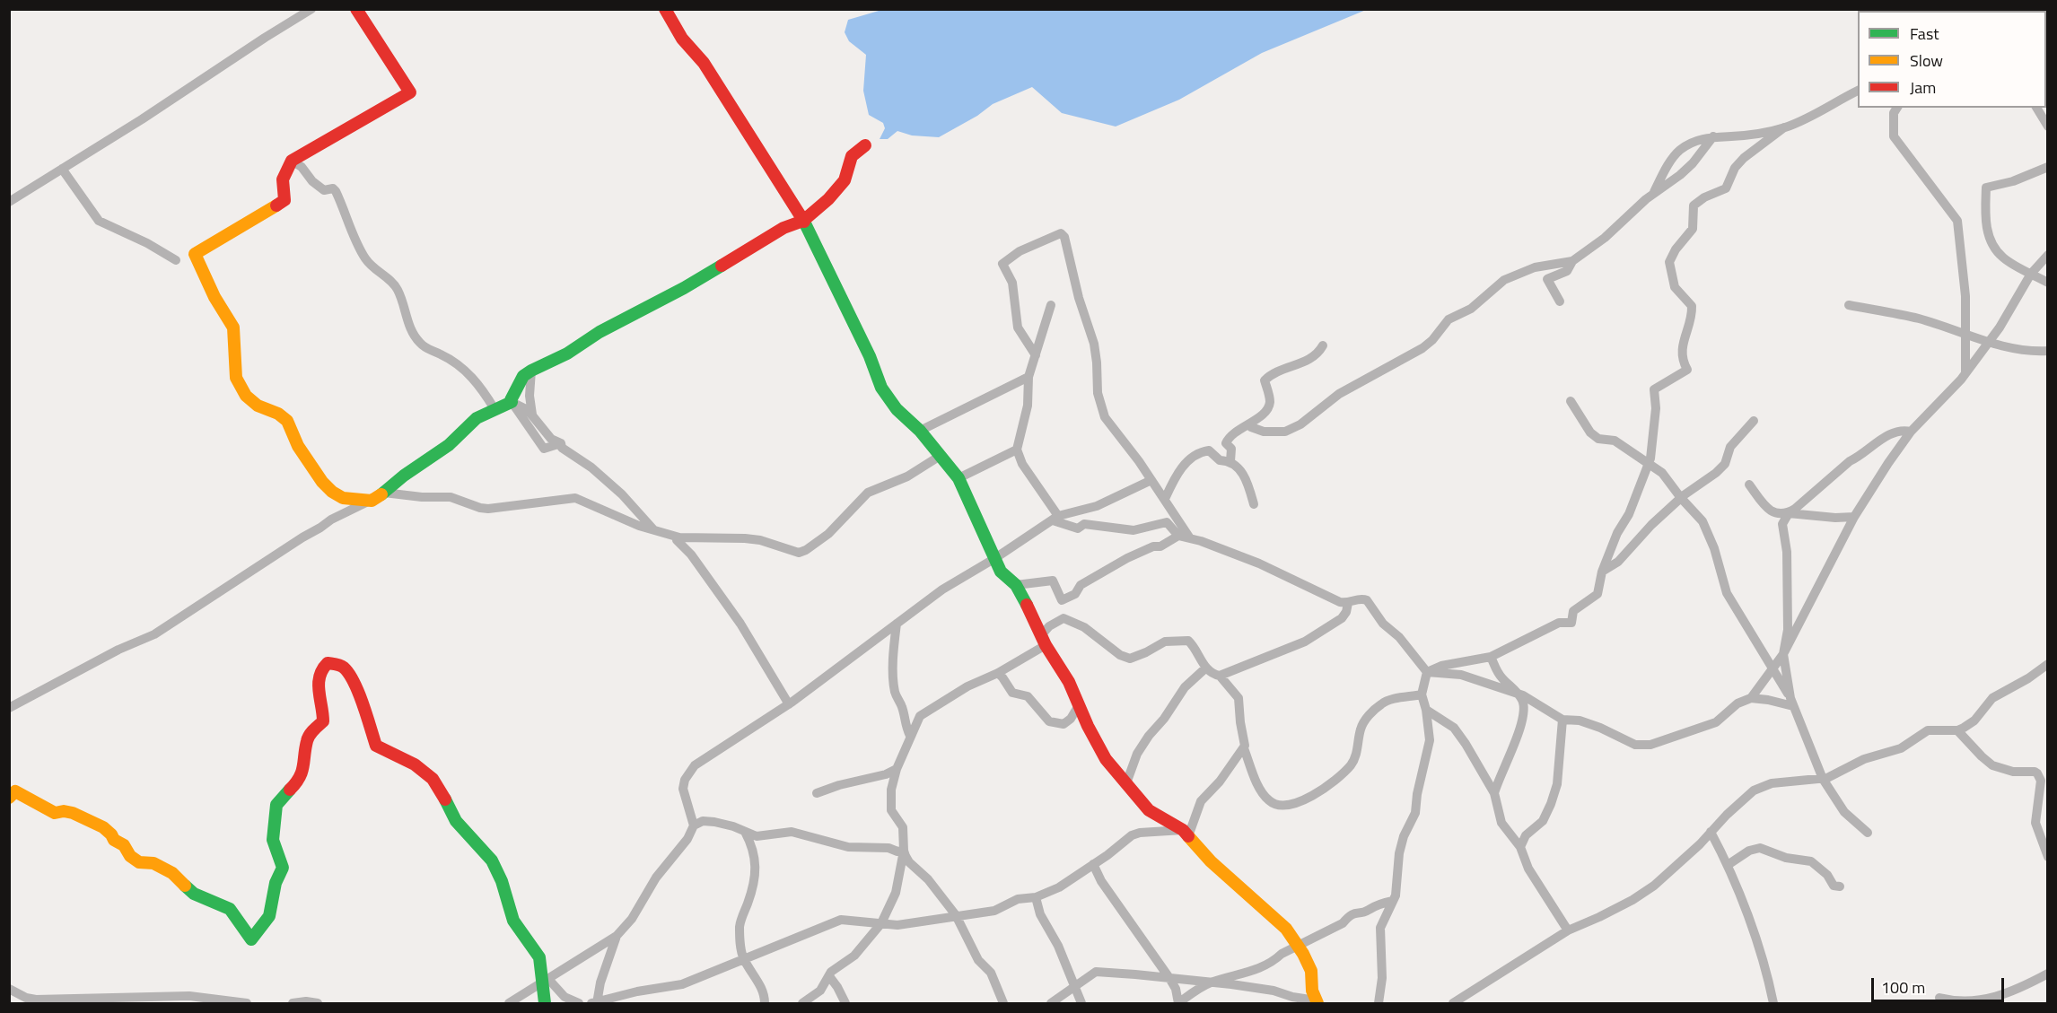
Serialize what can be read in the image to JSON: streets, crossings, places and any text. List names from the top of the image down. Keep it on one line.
{"legend":["Fast","Slow","Jam"],"scale_bar":"100 m"}
